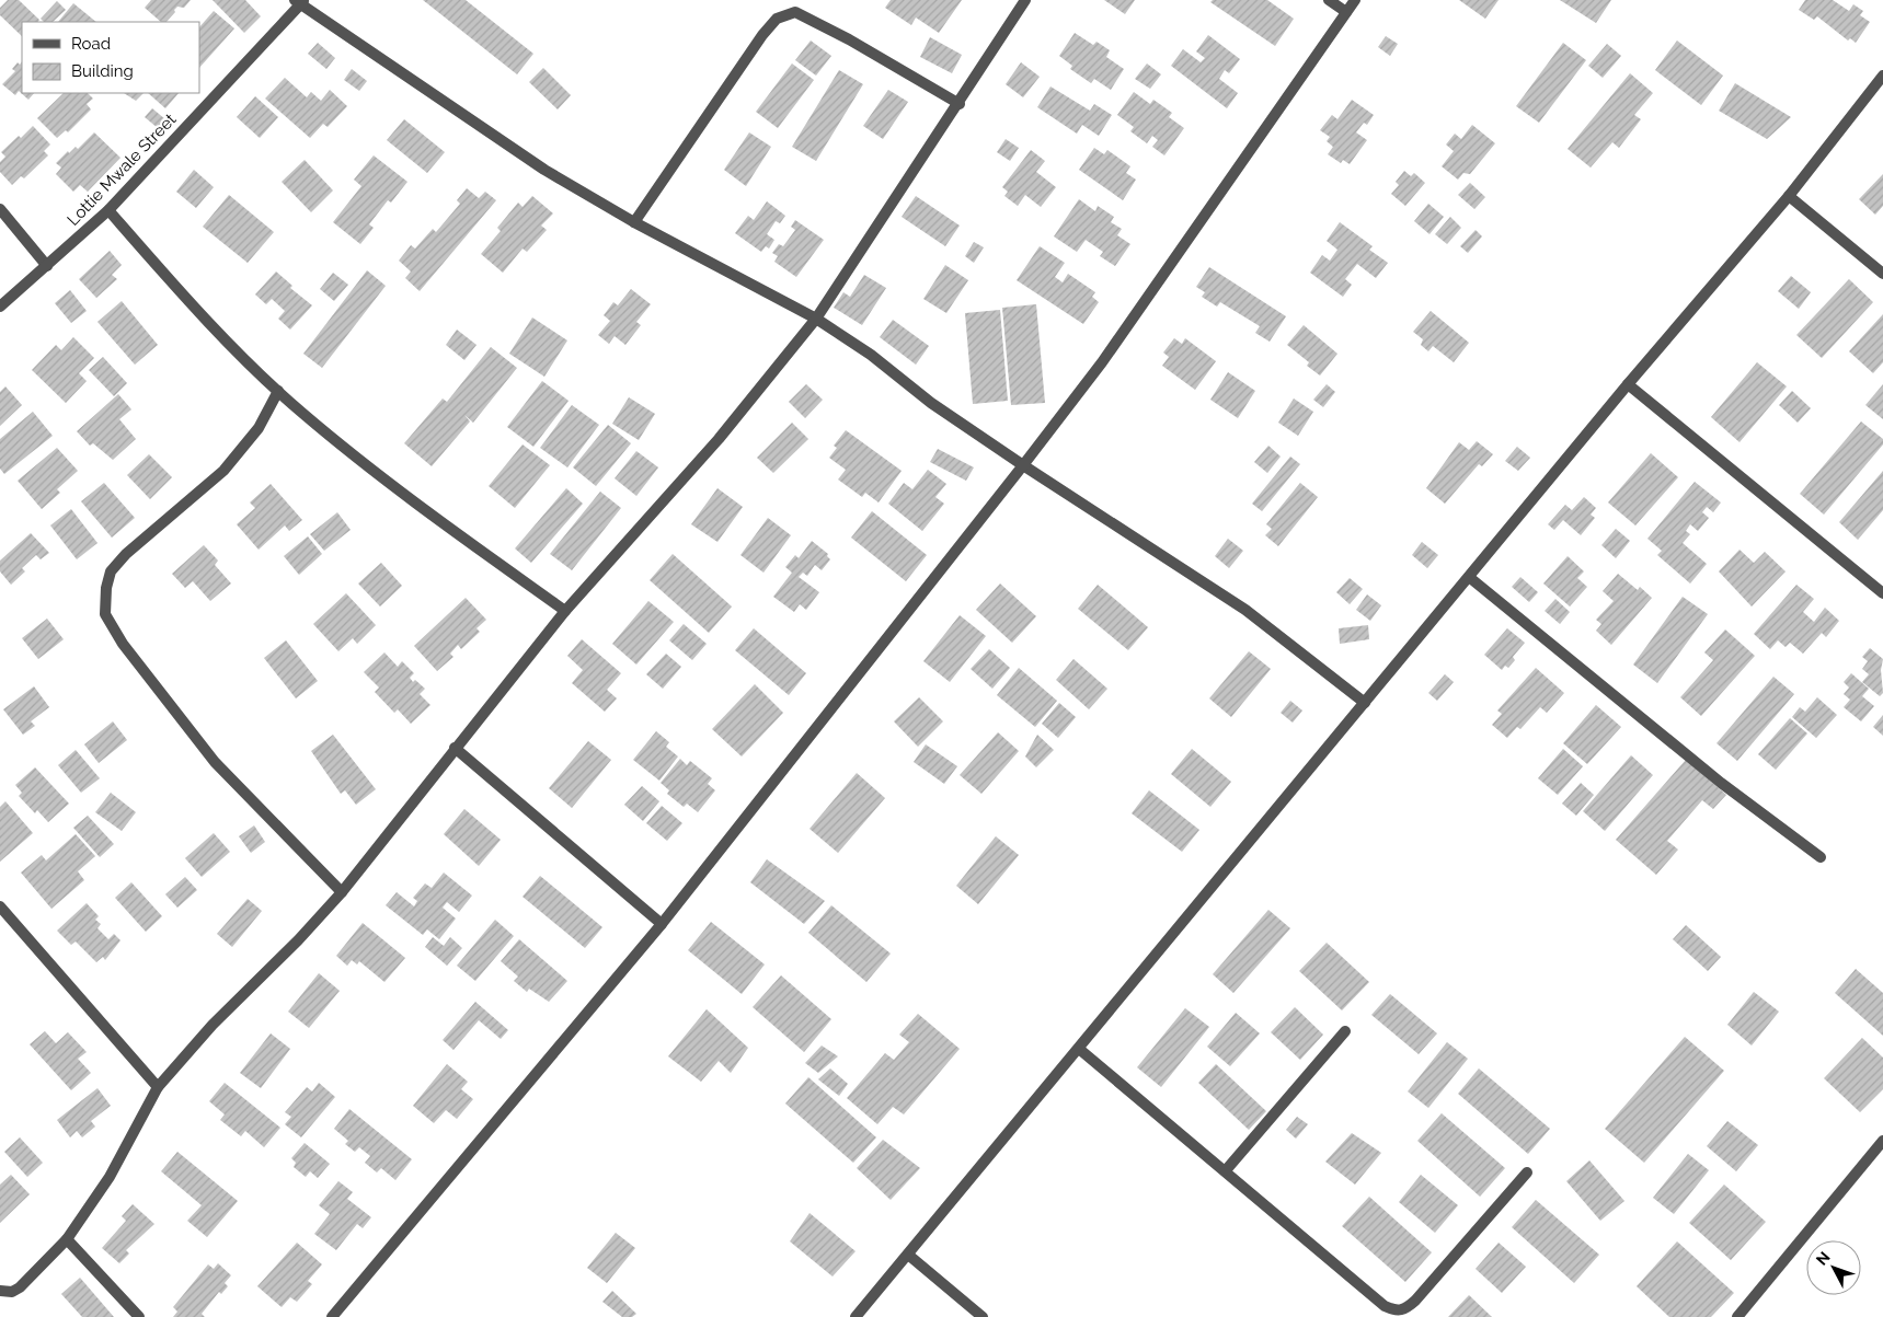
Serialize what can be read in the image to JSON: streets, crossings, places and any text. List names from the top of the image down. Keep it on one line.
{"streets":{"street":["Lottie Mwale Street"]},"legend":["Road","Building"],"north":"top left"}
